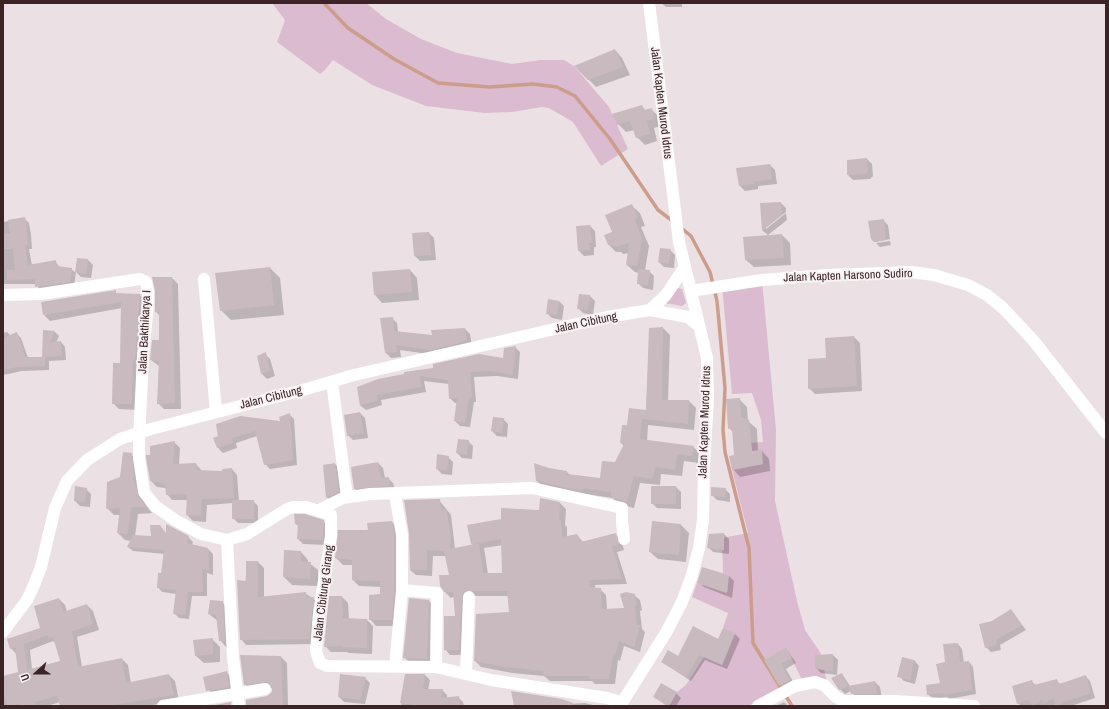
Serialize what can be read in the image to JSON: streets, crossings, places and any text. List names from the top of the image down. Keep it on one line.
{"streets":{"street":["Jalan Kapten Murod Idrus","Jalan Kapten Harsono Sudiro","Jalan Cibitung","Jalan Bakthikarya I","Jalan Cibitung Girang"]},"crossings":[["Jalan Kapten Murod Idrus","Jalan Kapten Harsono Sudiro"],["Jalan Kapten Murod Idrus","Jalan Cibitung Girang"],["Jalan Cibitung","Jalan Bakthikarya I"],["Jalan Cibitung","Jalan Cibitung Girang"],["Jalan Bakthikarya I","Jalan Cibitung Girang"]],"north":"left"}
